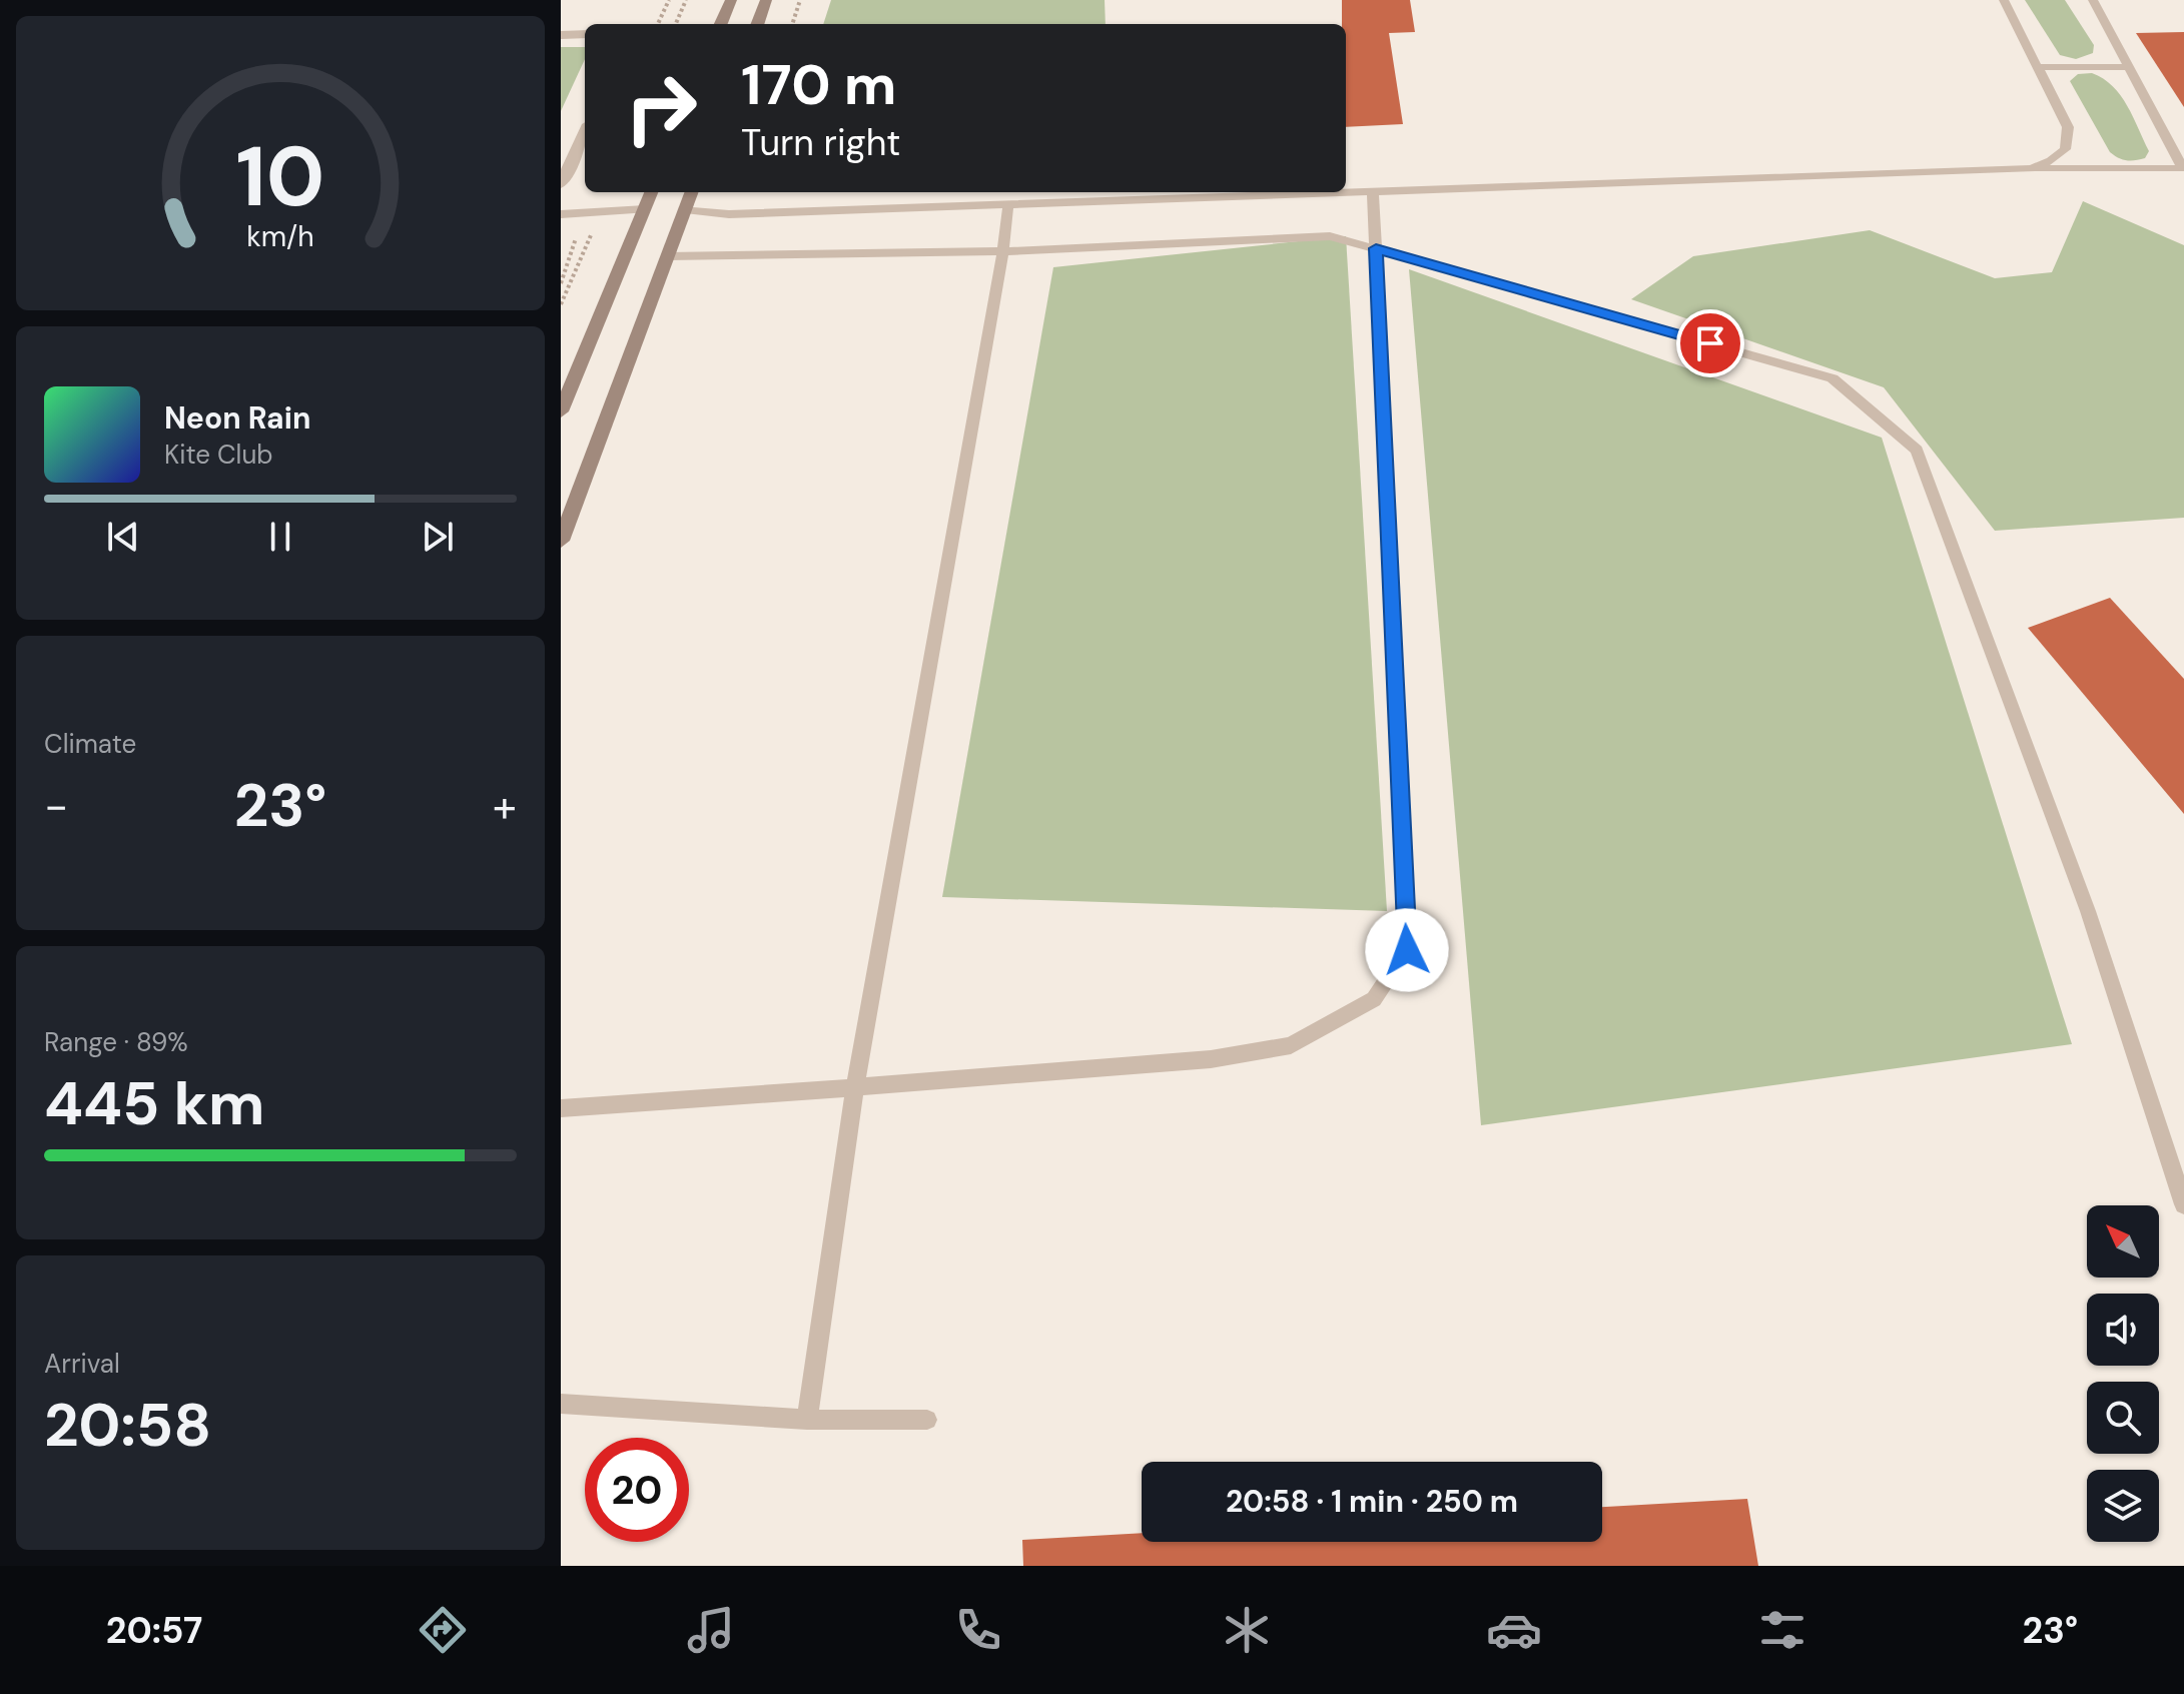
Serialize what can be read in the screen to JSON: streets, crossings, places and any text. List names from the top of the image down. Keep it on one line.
{"north":"top left","page":{"turn":["170 m","Turn right"],"song":["Neon Rain","Kite Club"],"tile":["Climate",["Range · 89%","445 km"],["Arrival","20:58"]],"heat":["−","23°","+"],"limit":"20","trip":"20:58 · 1 min · 250 m","tabs":["20:57","23°"],"gauge":["10","km/h"]}}
